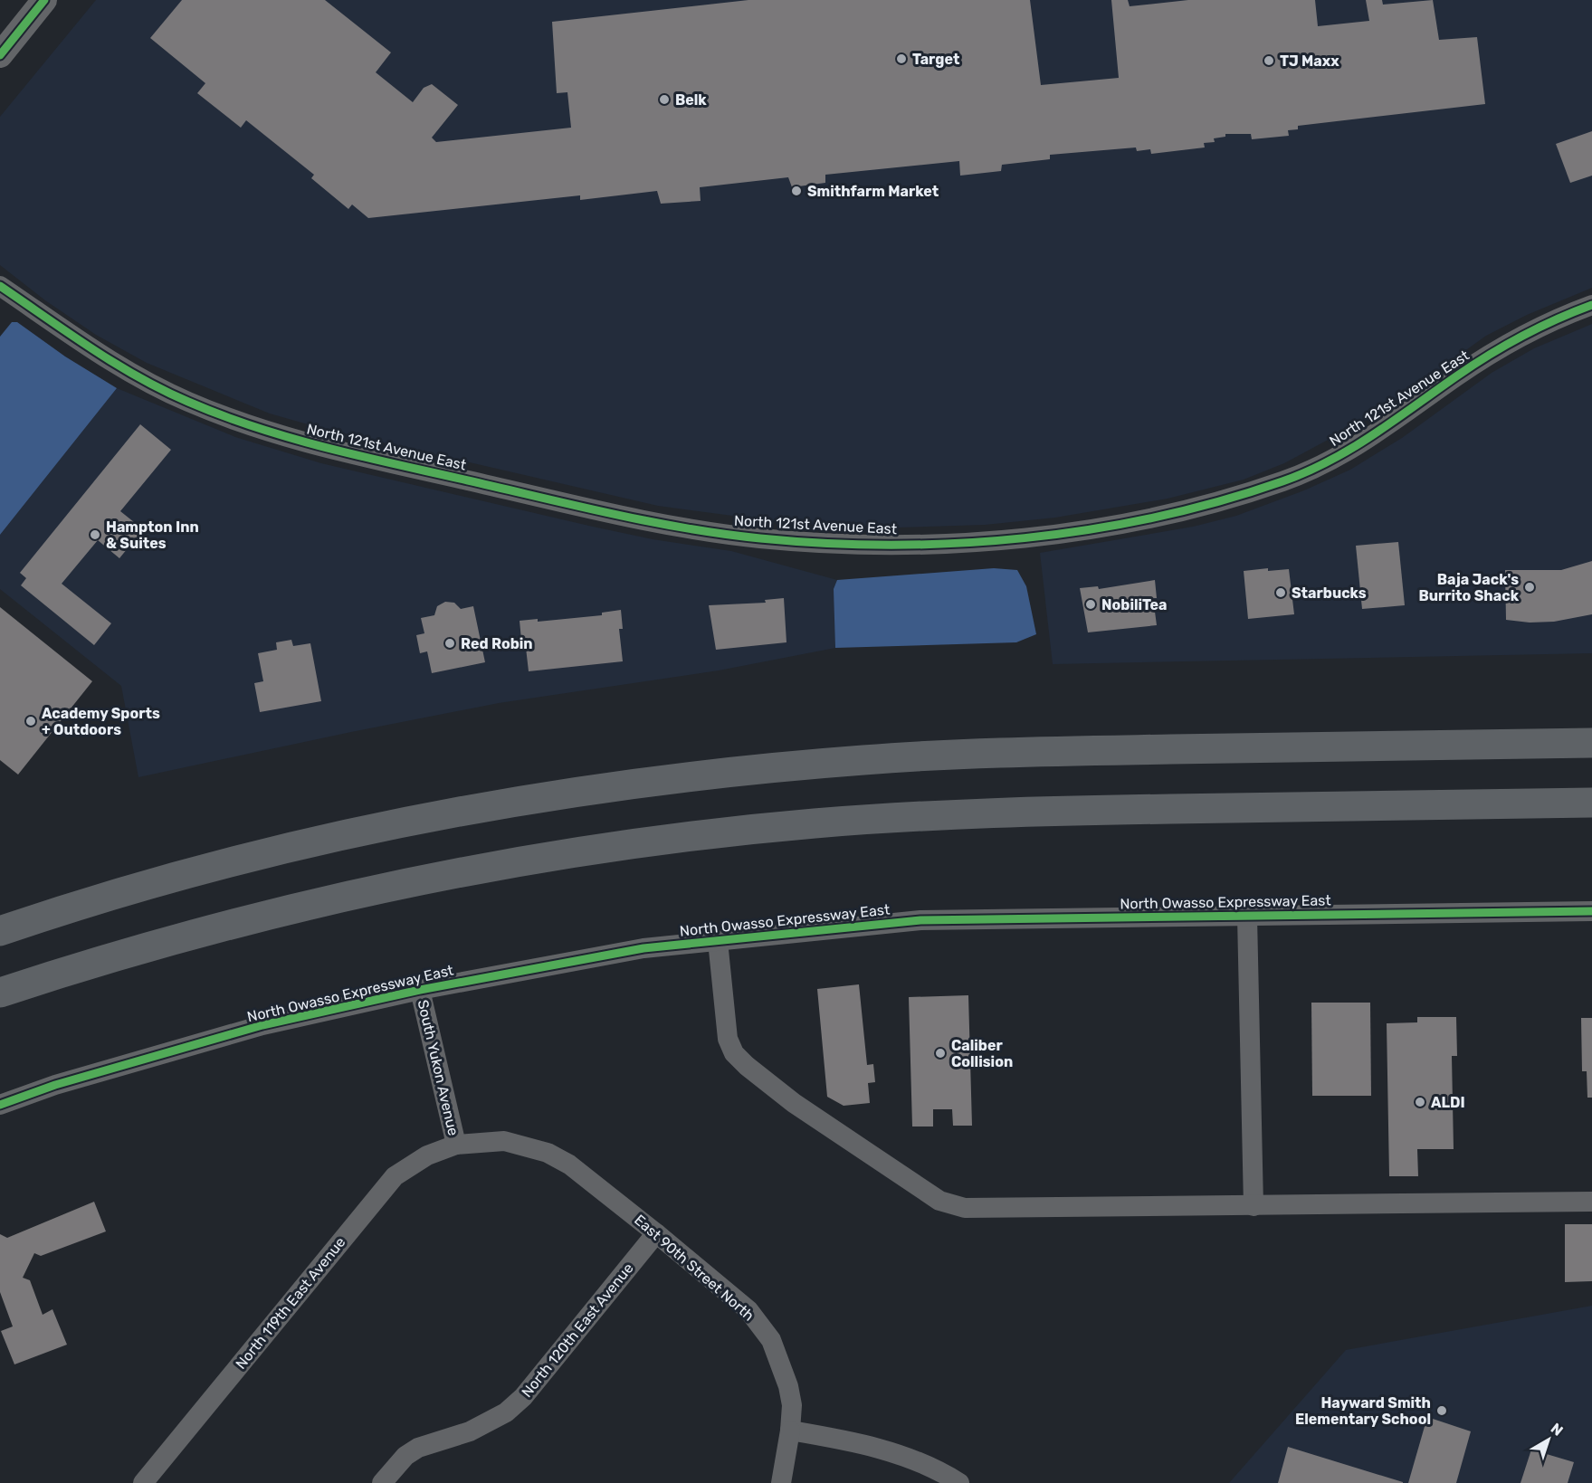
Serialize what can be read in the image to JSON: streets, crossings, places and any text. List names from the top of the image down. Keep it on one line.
{"streets":{"street":["North 121st Avenue East","North Owasso Expressway East","South Yukon Avenue","East 90th Street North","North 119th East Avenue","North 120th East Avenue"]},"crossings":[["North Owasso Expressway East","South Yukon Avenue"],["South Yukon Avenue","East 90th Street North"],["South Yukon Avenue","North 119th East Avenue"],["East 90th Street North","North 119th East Avenue"],["East 90th Street North","North 120th East Avenue"]],"places":["Target","TJ Maxx","Belk","Smithfarm Market","Hampton Inn & Suites","Baja Jack's Burrito Shack","Starbucks","NobiliTea","Red Robin","Academy Sports + Outdoors","Caliber Collision","ALDI","Hayward Smith Elementary School"],"north":"top right"}
